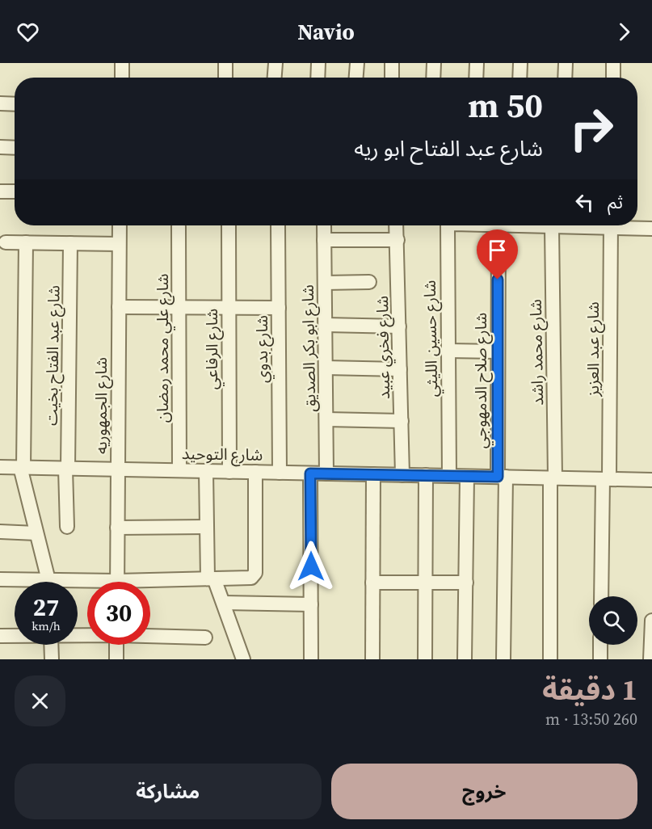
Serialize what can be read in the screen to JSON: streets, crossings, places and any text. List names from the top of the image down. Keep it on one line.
{"streets":{"street":["شارع حسين الليثي","شارع فخري عبيد","شارع علي محمد رمضان","شارع ابو بكر الصديق","شارع الرفاعي","شارع بدوي","شارع عبد العزيز","شارع محمد راشد","شارع عبد الفتاح بخيت","شارع صلاح الدمهوجي","شارع الجمهوريه","شارع التوحيد"]},"crossings":[["شارع حسين الليثي","شارع التوحيد"],["شارع فخري عبيد","شارع التوحيد"],["شارع علي محمد رمضان","شارع التوحيد"],["شارع ابو بكر الصديق","شارع التوحيد"],["شارع الرفاعي","شارع التوحيد"],["شارع بدوي","شارع التوحيد"],["شارع عبد العزيز","شارع التوحيد"],["شارع محمد راشد","شارع التوحيد"],["شارع عبد الفتاح بخيت","شارع التوحيد"],["شارع صلاح الدمهوجي","شارع التوحيد"],["شارع الجمهوريه","شارع التوحيد"]],"page":{"header":"Navio","turn":["50 m","شارع عبد الفتاح ابو ريه"],"then":"ثم","speed":"27 km/h","limit":"30","heading":["1 دقيقة","260 m · 13:50"],"buttons":["خروج","مشاركة"]}}
